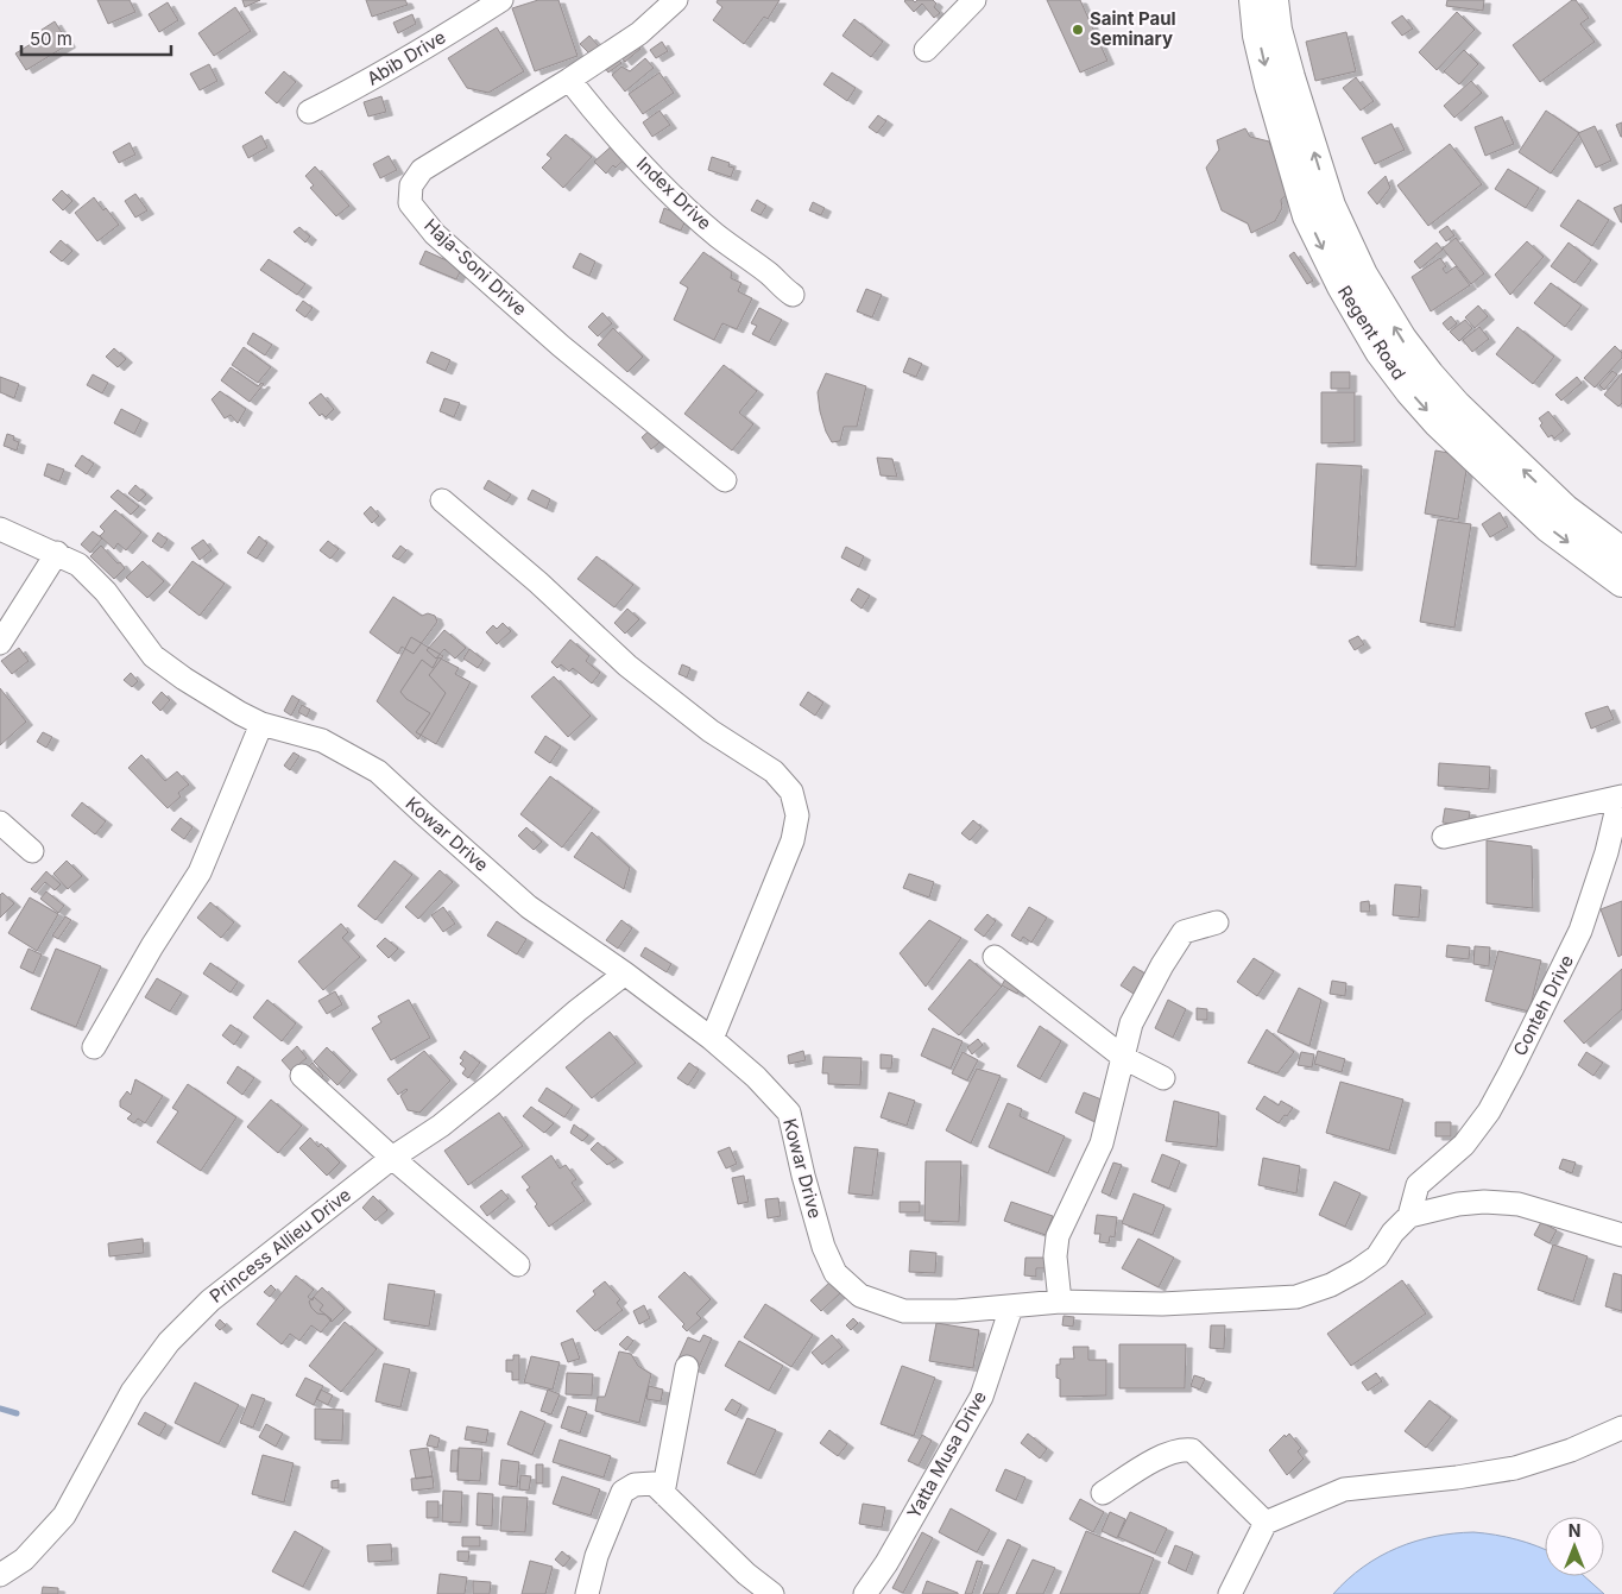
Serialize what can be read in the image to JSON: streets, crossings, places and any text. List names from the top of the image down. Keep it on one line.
{"streets":{"main road":["Regent Road"],"street":["Abib Drive","Index Drive","Haja-Soni Drive","Kowar Drive","Conteh Drive","Princess Allieu Drive","Yatta Musa Drive"]},"crossings":[["Index Drive","Haja-Soni Drive"],["Kowar Drive","Conteh Drive"],["Kowar Drive","Princess Allieu Drive"],["Kowar Drive","Yatta Musa Drive"]],"places":["Saint Paul Seminary"],"scale_bar":"50 m","north":"top"}
